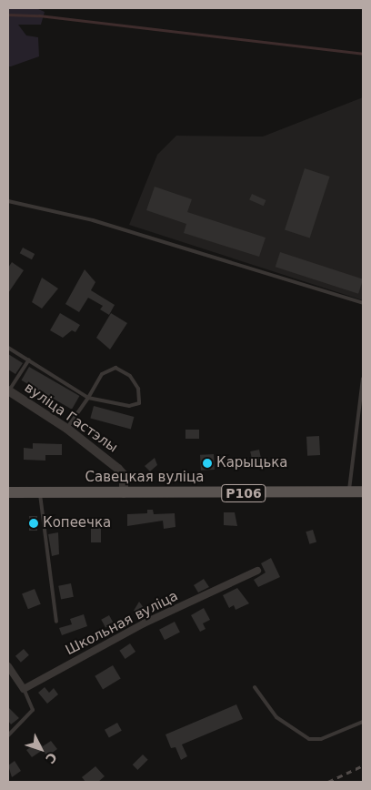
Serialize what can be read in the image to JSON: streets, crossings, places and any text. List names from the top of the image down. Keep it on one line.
{"streets":{"main road":["Савецкая вуліца","Р106"],"street":["вуліца Гастэлы","Школьная вуліца"]},"crossings":[["вуліца Гастэлы","Савецкая вуліца"]],"places":["Карыцька","Копеечка"],"north":"bottom right"}
